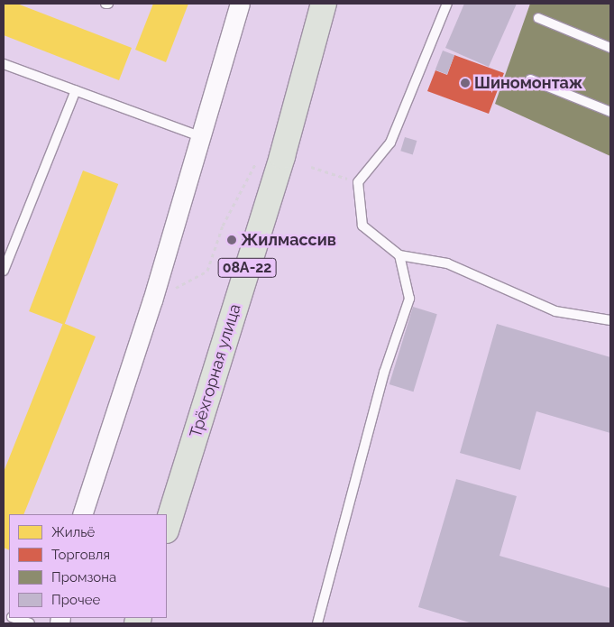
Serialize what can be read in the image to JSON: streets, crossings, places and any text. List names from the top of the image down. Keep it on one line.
{"streets":{"highway":["08А-22","Трёхгорная улица"]},"places":["Шиномонтаж","Жилмассив"],"legend":["Жильё","Торговля","Промзона","Прочее"]}
